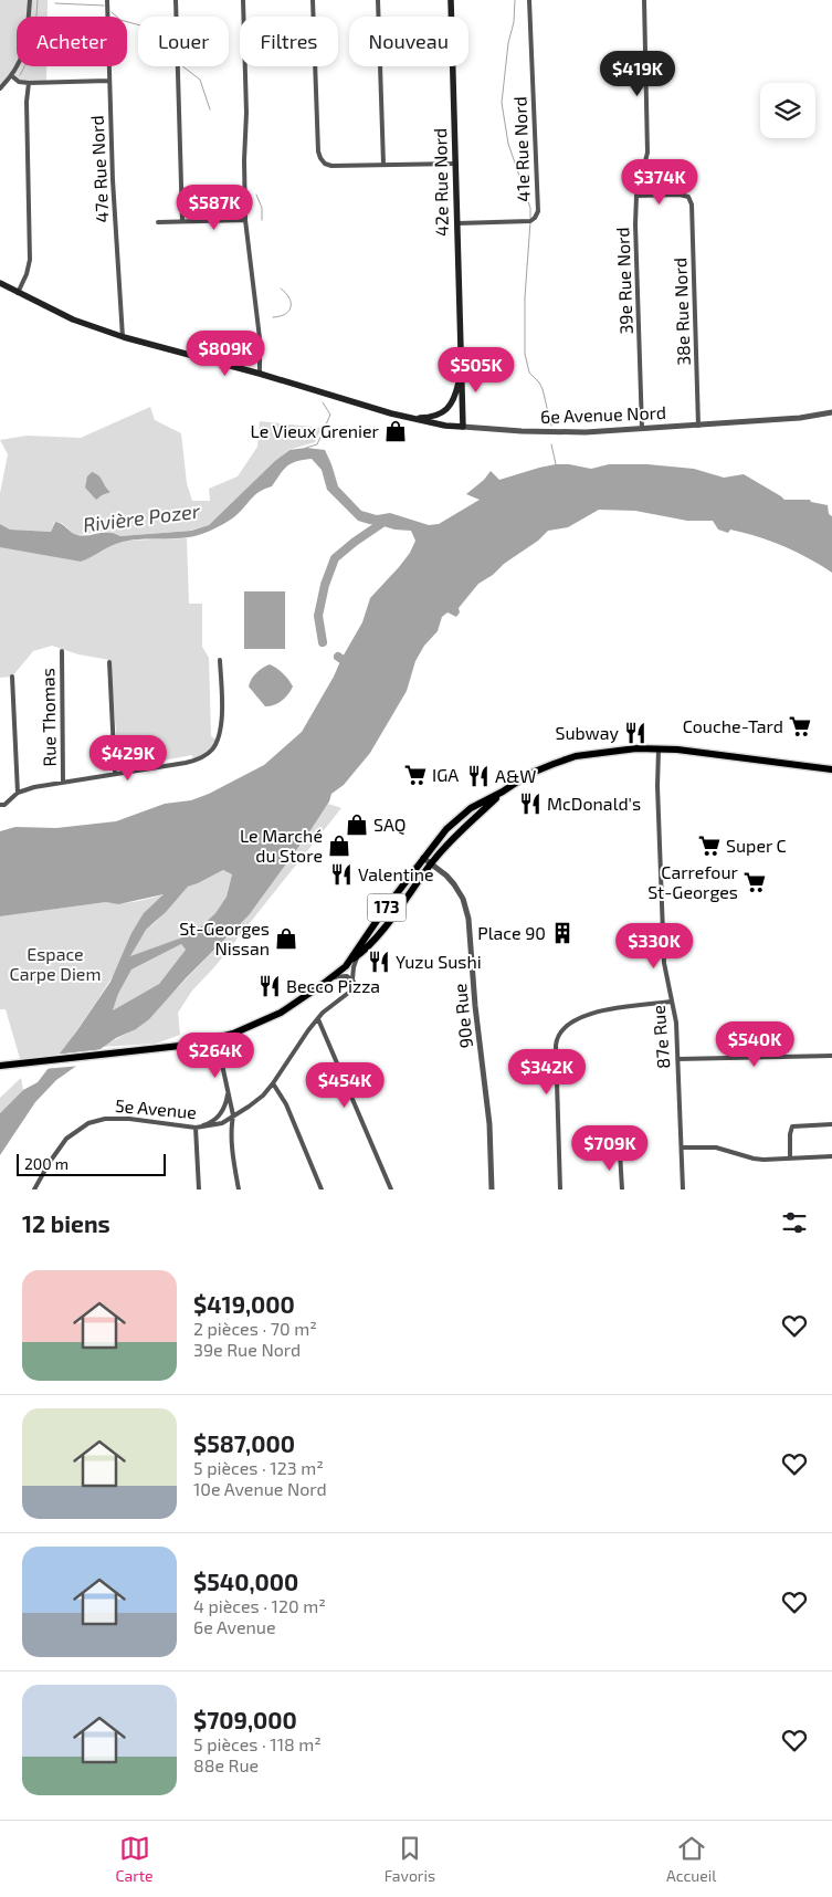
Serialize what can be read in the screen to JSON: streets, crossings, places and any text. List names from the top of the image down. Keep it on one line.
{"streets":{"main road":["42e Rue Nord","6e Avenue Nord","173"],"street":["41e Rue Nord","47e Rue Nord","39e Rue Nord","38e Rue Nord","Rue Thomas","90e Rue","87e Rue","5e Avenue"]},"crossings":[["41e Rue Nord","42e Rue Nord"],["47e Rue Nord","6e Avenue Nord"],["42e Rue Nord","6e Avenue Nord"],["39e Rue Nord","38e Rue Nord"],["39e Rue Nord","6e Avenue Nord"],["38e Rue Nord","6e Avenue Nord"],["173","90e Rue"],["173","87e Rue"],["173","5e Avenue"]],"water":["Rivière Pozer"],"parks":["Espace Carpe Diem"],"places":{"shop":["Le Vieux Grenier","SAQ","Le Marché du Store","St-Georges Nissan"],"supermarket":["Couche-Tard","IGA","Super C","Carrefour St-Georges"],"restaurant":["Subway","A&W","McDonald's","Valentine","Yuzu Sushi","Becco Pizza"],"building":["Place 90"]},"scale_bar":"200 m","page":{"chip":["Acheter","Louer","Filtres","Nouveau"],"price":["$419K","$374K","$587K","$809K","$505K","$429K","$330K","$540K","$264K","$342K","$454K","$709K"],"scale":"200 m","heading":"12 biens","list":[{"name":"$419,000","note":"2 pièces · 70 m² · 39e Rue Nord"},{"name":"$587,000","note":"5 pièces · 123 m² · 10e Avenue Nord"},{"name":"$540,000","note":"4 pièces · 120 m² · 6e Avenue"},{"name":"$709,000","note":"5 pièces · 118 m² · 88e Rue"}],"tabs":["Carte","Favoris","Accueil"]}}
